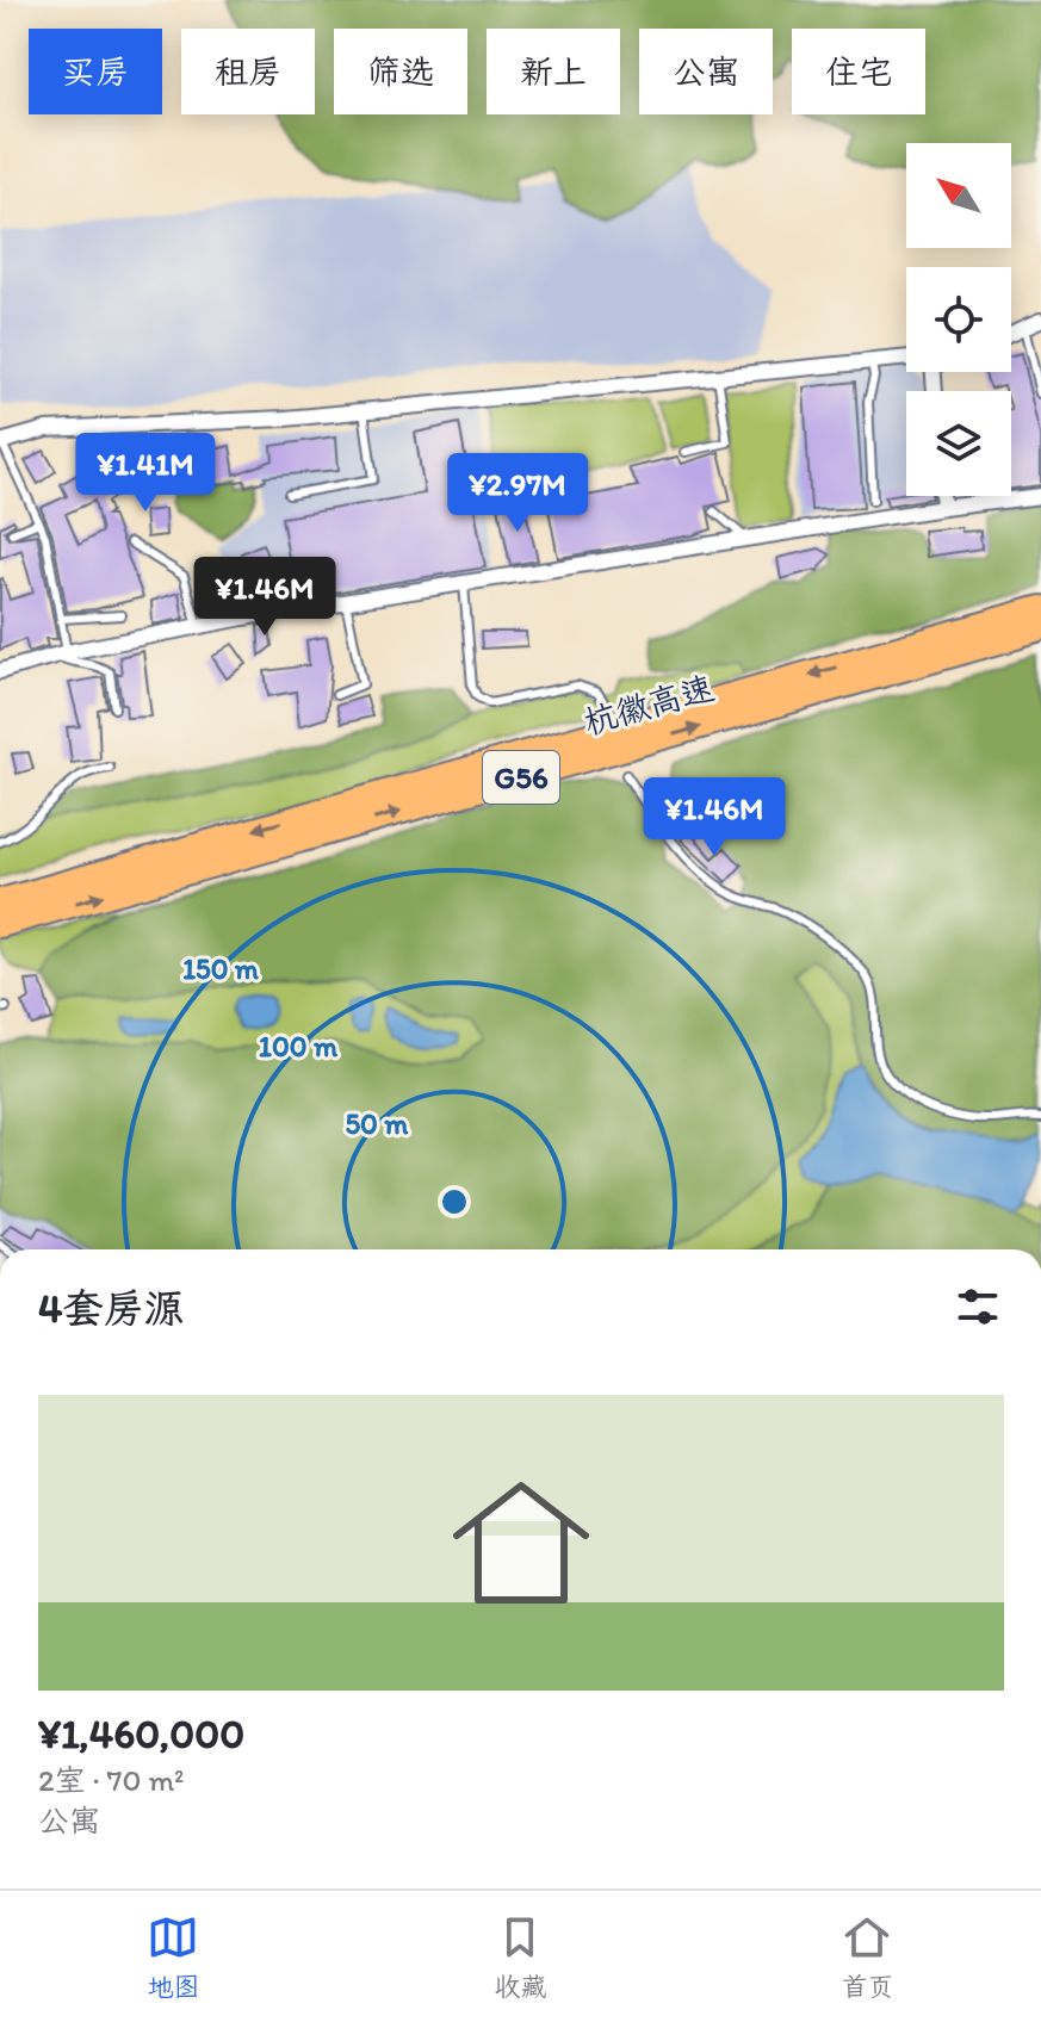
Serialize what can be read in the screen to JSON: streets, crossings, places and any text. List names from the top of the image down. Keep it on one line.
{"streets":{"highway":["杭徽高速","G56"]},"north":"top left","page":{"chip":["买房","租房","筛选","新上","公寓","住宅"],"price":["¥1.41M","¥2.97M","¥1.46M","¥1.46M"],"heading":"4套房源","list":[{"name":"¥1,460,000","note":"2室 · 70 m² · 公寓"}],"tabs":["地图","收藏","首页"]},"rings":["150 m","100 m","50 m"]}
